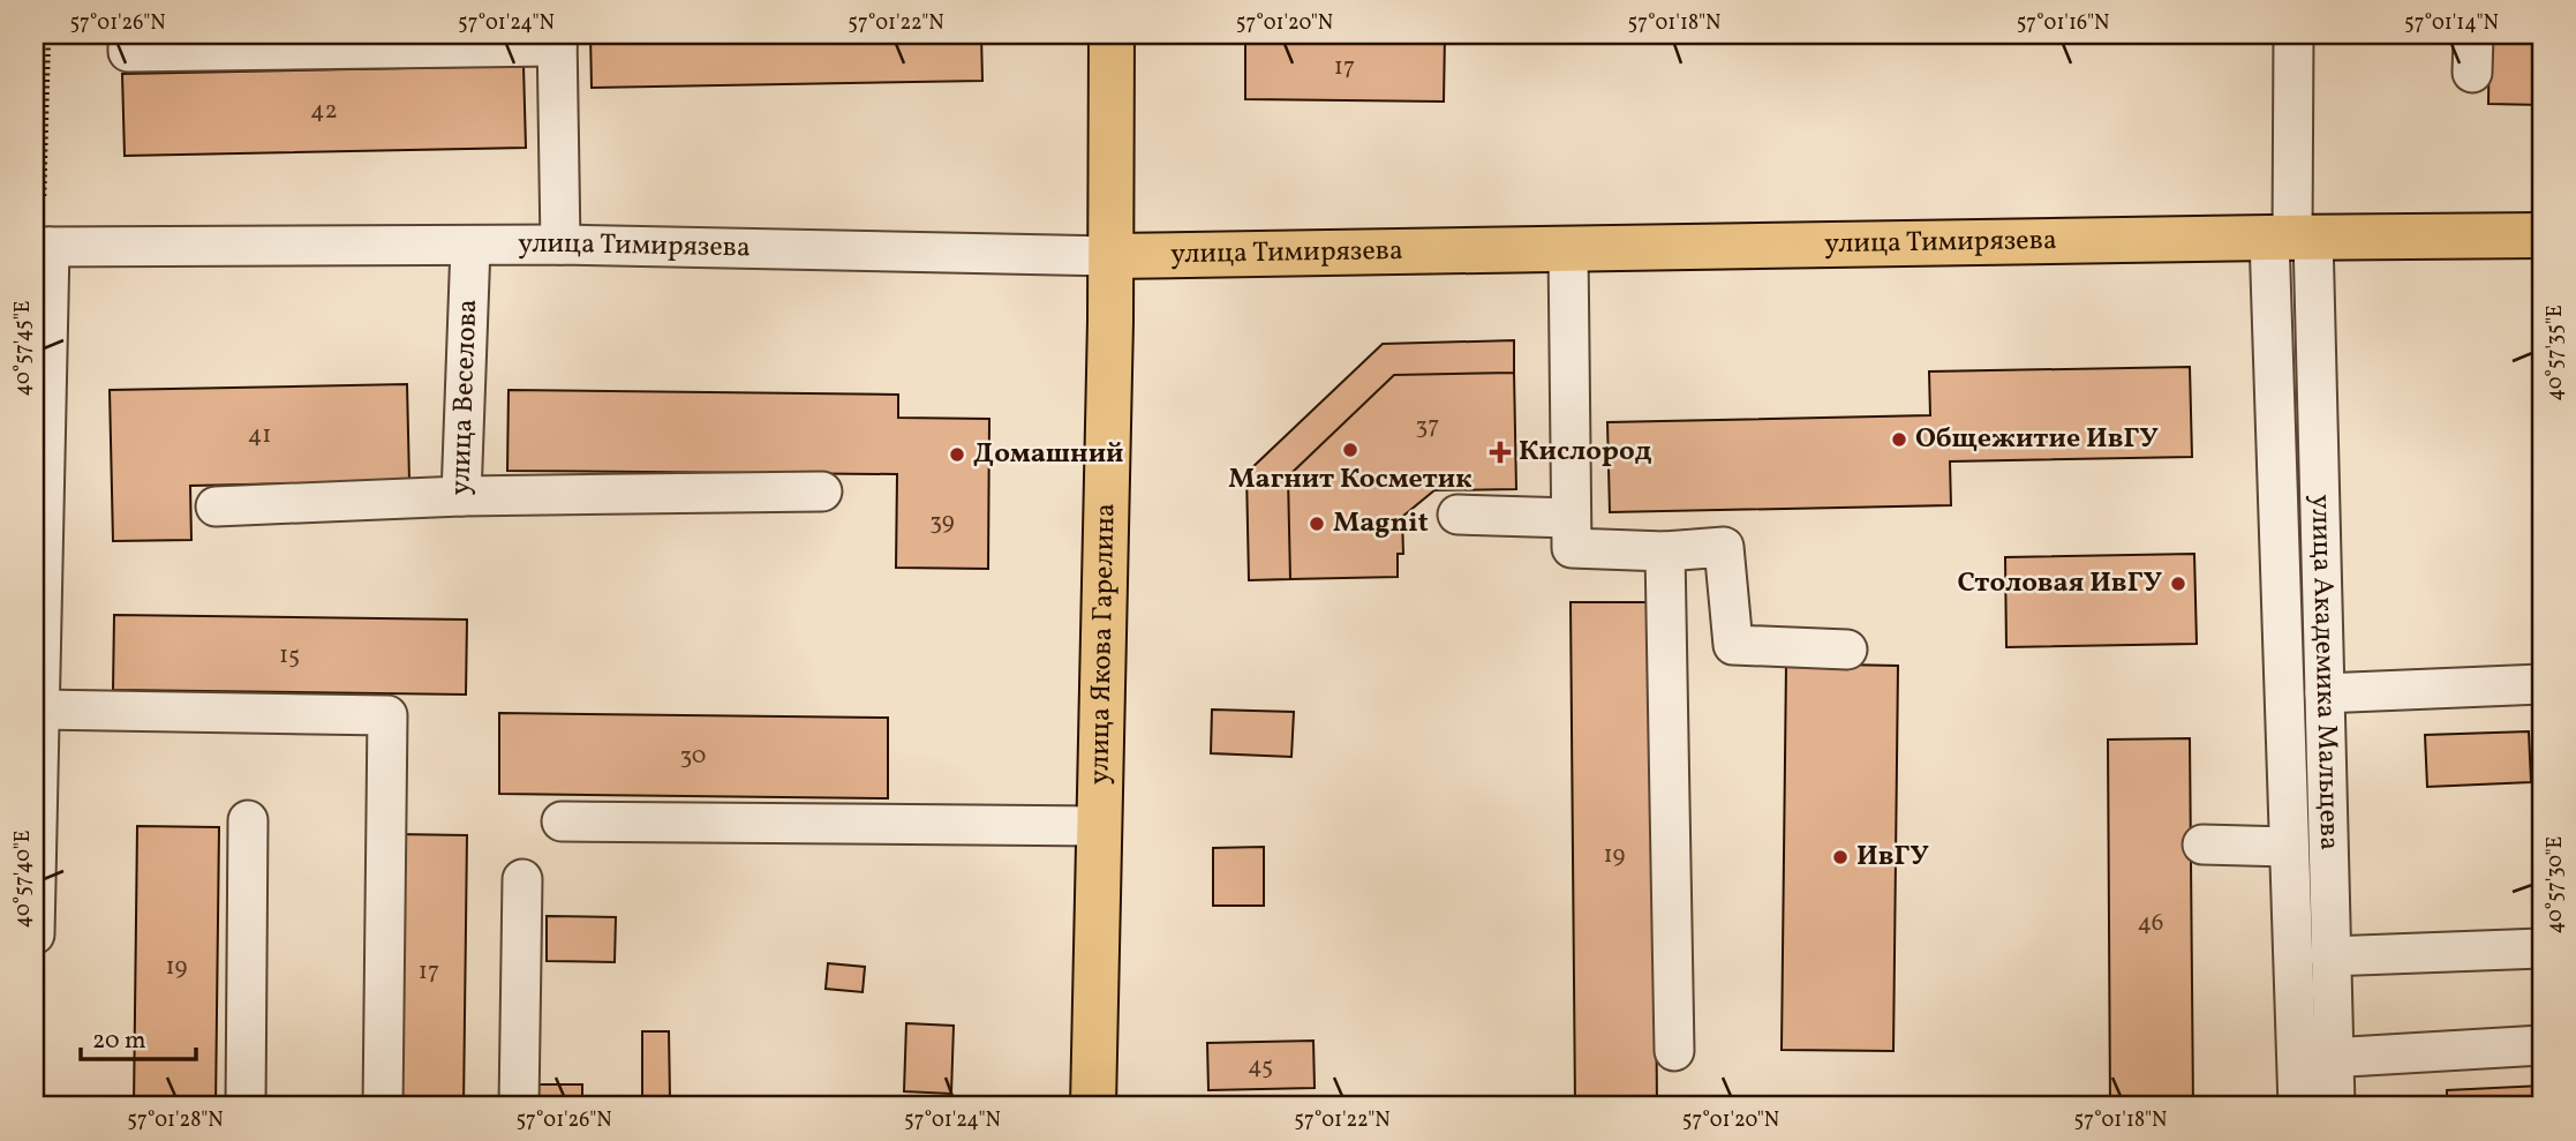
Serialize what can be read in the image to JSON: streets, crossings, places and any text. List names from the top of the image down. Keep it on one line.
{"streets":{"main road":["улица Тимирязева","улица Якова Гарелина"],"street":["улица Веселова","улица Академика Мальцева"]},"crossings":[["улица Тимирязева","улица Веселова"],["улица Тимирязева","улица Якова Гарелина"],["улица Тимирязева","улица Академика Мальцева"]],"places":{"other":["Общежитие ИвГУ","Магнит Косметик","Домашний","Magnit","Столовая ИвГУ","ИвГУ"],"health":["Кислород"]},"house_numbers":["17","42","37","41","39","15","30","19","46","19","17","45"],"scale_bar":"20 m","coordinates":["57°01'26\"N","57°01'24\"N","57°01'22\"N","57°01'20\"N","57°01'18\"N","57°01'16\"N","57°01'14\"N","40°57'45\"E","40°57'35\"E","40°57'40\"E","40°57'30\"E","57°01'28\"N"]}
